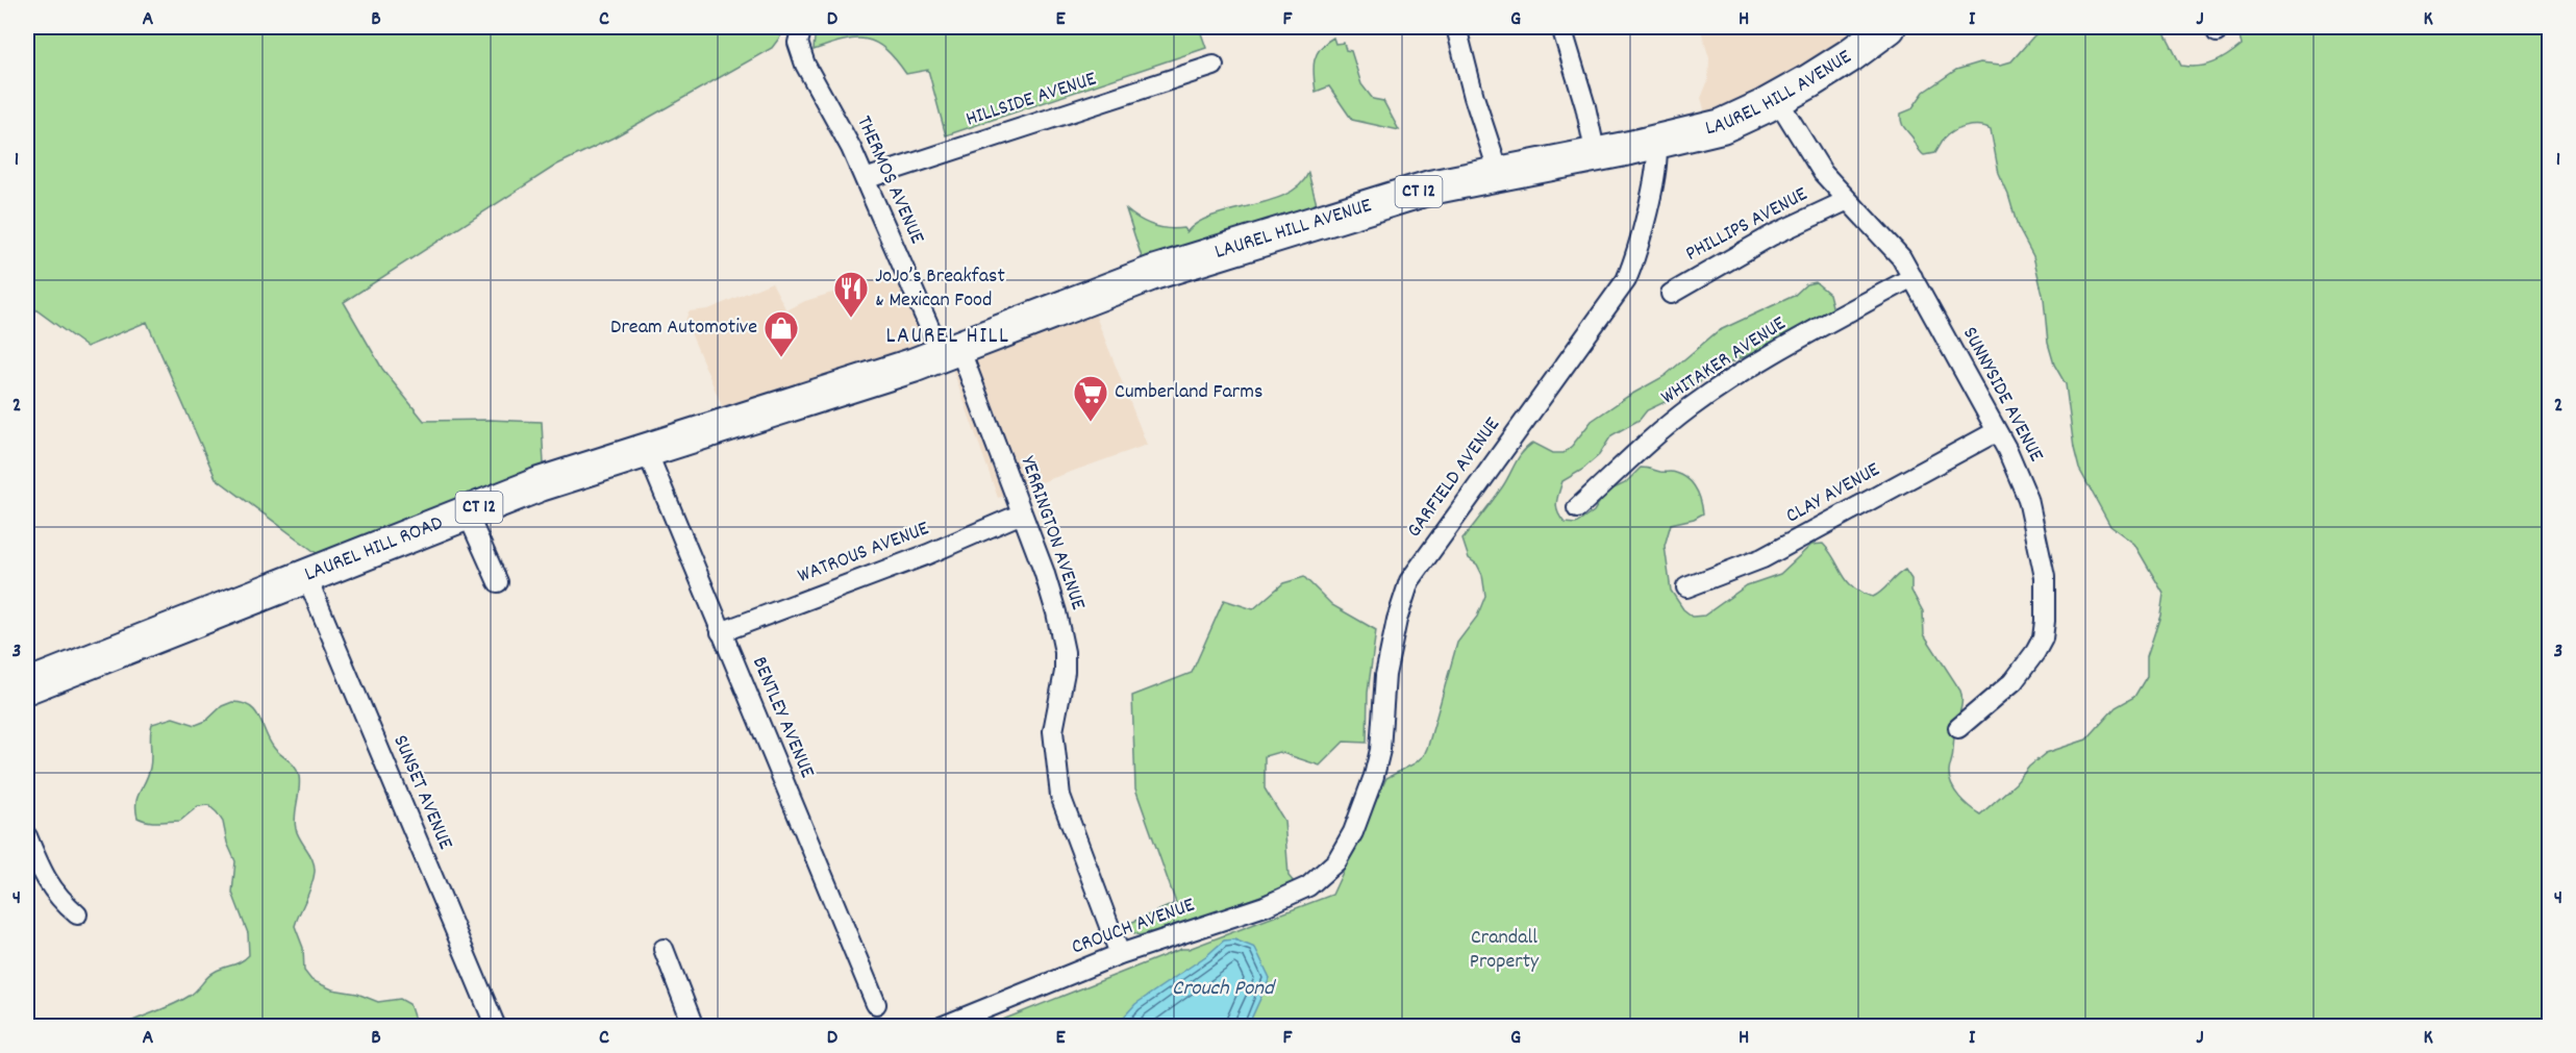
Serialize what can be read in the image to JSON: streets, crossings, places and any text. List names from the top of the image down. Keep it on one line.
{"streets":{"highway":["LAUREL HILL AVENUE","CT 12","LAUREL HILL ROAD"],"street":["HILLSIDE AVENUE","THERMOS AVENUE","PHILLIPS AVENUE","WHITAKER AVENUE","SUNNYSIDE AVENUE","GARFIELD AVENUE","CLAY AVENUE","YERRINGTON AVENUE","WATROUS AVENUE","BENTLEY AVENUE","SUNSET AVENUE","CROUCH AVENUE"]},"crossings":[["LAUREL HILL AVENUE","THERMOS AVENUE"],["LAUREL HILL AVENUE","SUNNYSIDE AVENUE"],["LAUREL HILL AVENUE","GARFIELD AVENUE"],["LAUREL HILL AVENUE","YERRINGTON AVENUE"],["LAUREL HILL AVENUE","LAUREL HILL ROAD"],["HILLSIDE AVENUE","THERMOS AVENUE"],["THERMOS AVENUE","YERRINGTON AVENUE"],["THERMOS AVENUE","LAUREL HILL ROAD"],["PHILLIPS AVENUE","SUNNYSIDE AVENUE"],["WHITAKER AVENUE","SUNNYSIDE AVENUE"],["SUNNYSIDE AVENUE","CLAY AVENUE"],["GARFIELD AVENUE","CROUCH AVENUE"],["YERRINGTON AVENUE","LAUREL HILL ROAD"],["YERRINGTON AVENUE","WATROUS AVENUE"],["YERRINGTON AVENUE","CROUCH AVENUE"],["LAUREL HILL ROAD","BENTLEY AVENUE"],["LAUREL HILL ROAD","SUNSET AVENUE"],["WATROUS AVENUE","BENTLEY AVENUE"]],"districts":["LAUREL HILL"],"water":["Crouch Pond"],"parks":["Crandall Property"],"places":{"restaurant":["JoJo’s Breakfast & Mexican Food"],"shop":["Dream Automotive"],"supermarket":["Cumberland Farms"]},"grid":{"columns":["A","B","C","D","E","F","G","H","I","J","K"],"rows":["1","2","3","4"]}}
